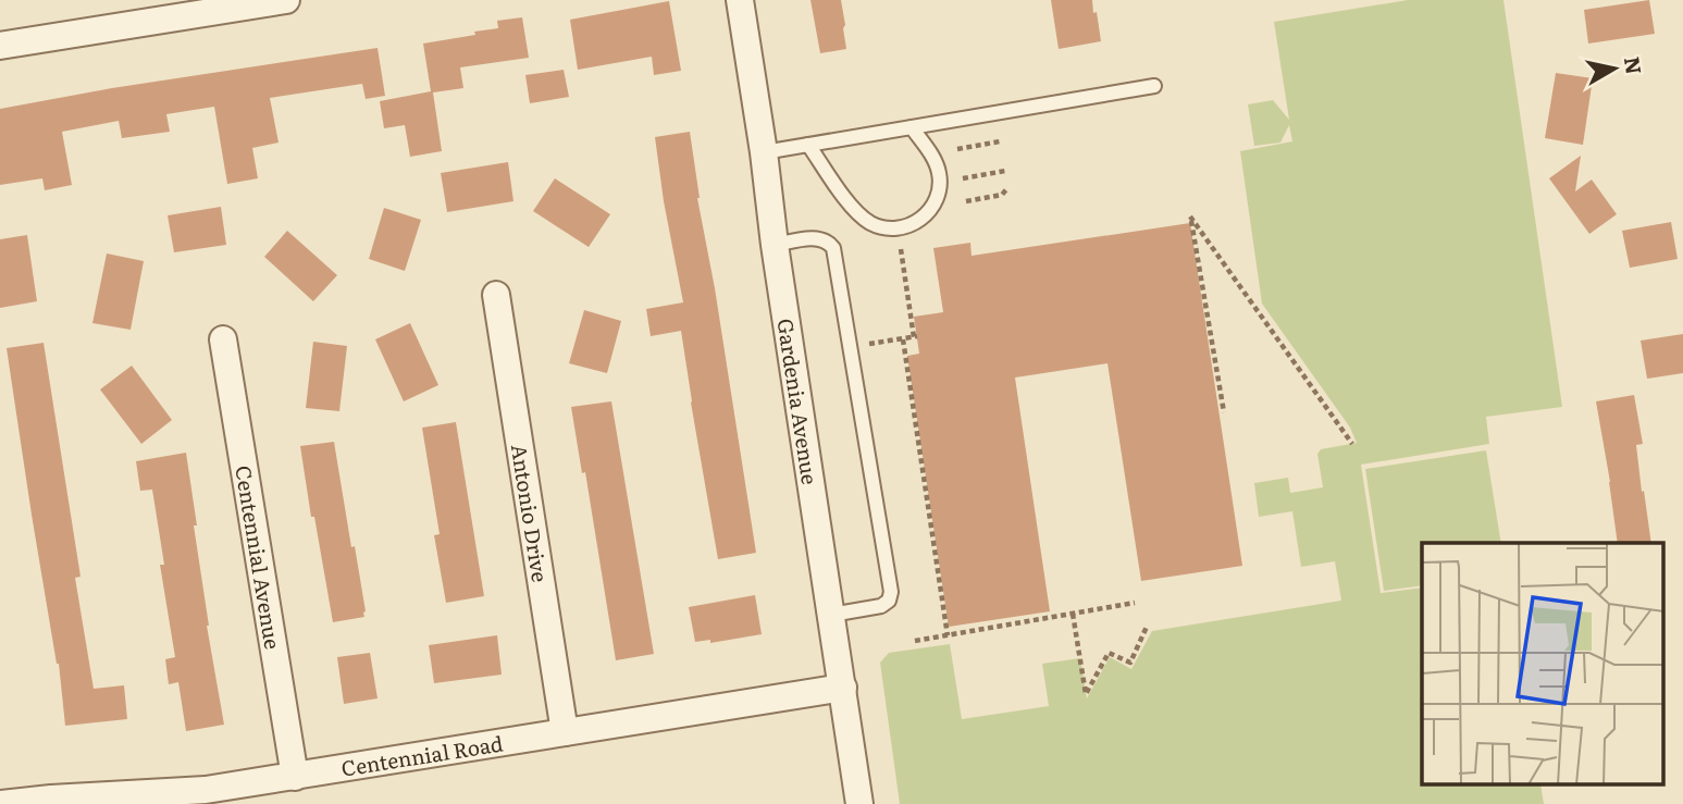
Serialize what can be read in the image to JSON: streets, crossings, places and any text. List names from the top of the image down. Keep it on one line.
{"streets":{"street":["Gardenia Avenue","Antonio Drive","Centennial Avenue","Centennial Road"]},"crossings":[["Gardenia Avenue","Centennial Road"],["Antonio Drive","Centennial Road"],["Centennial Avenue","Centennial Road"]],"north":"right"}
